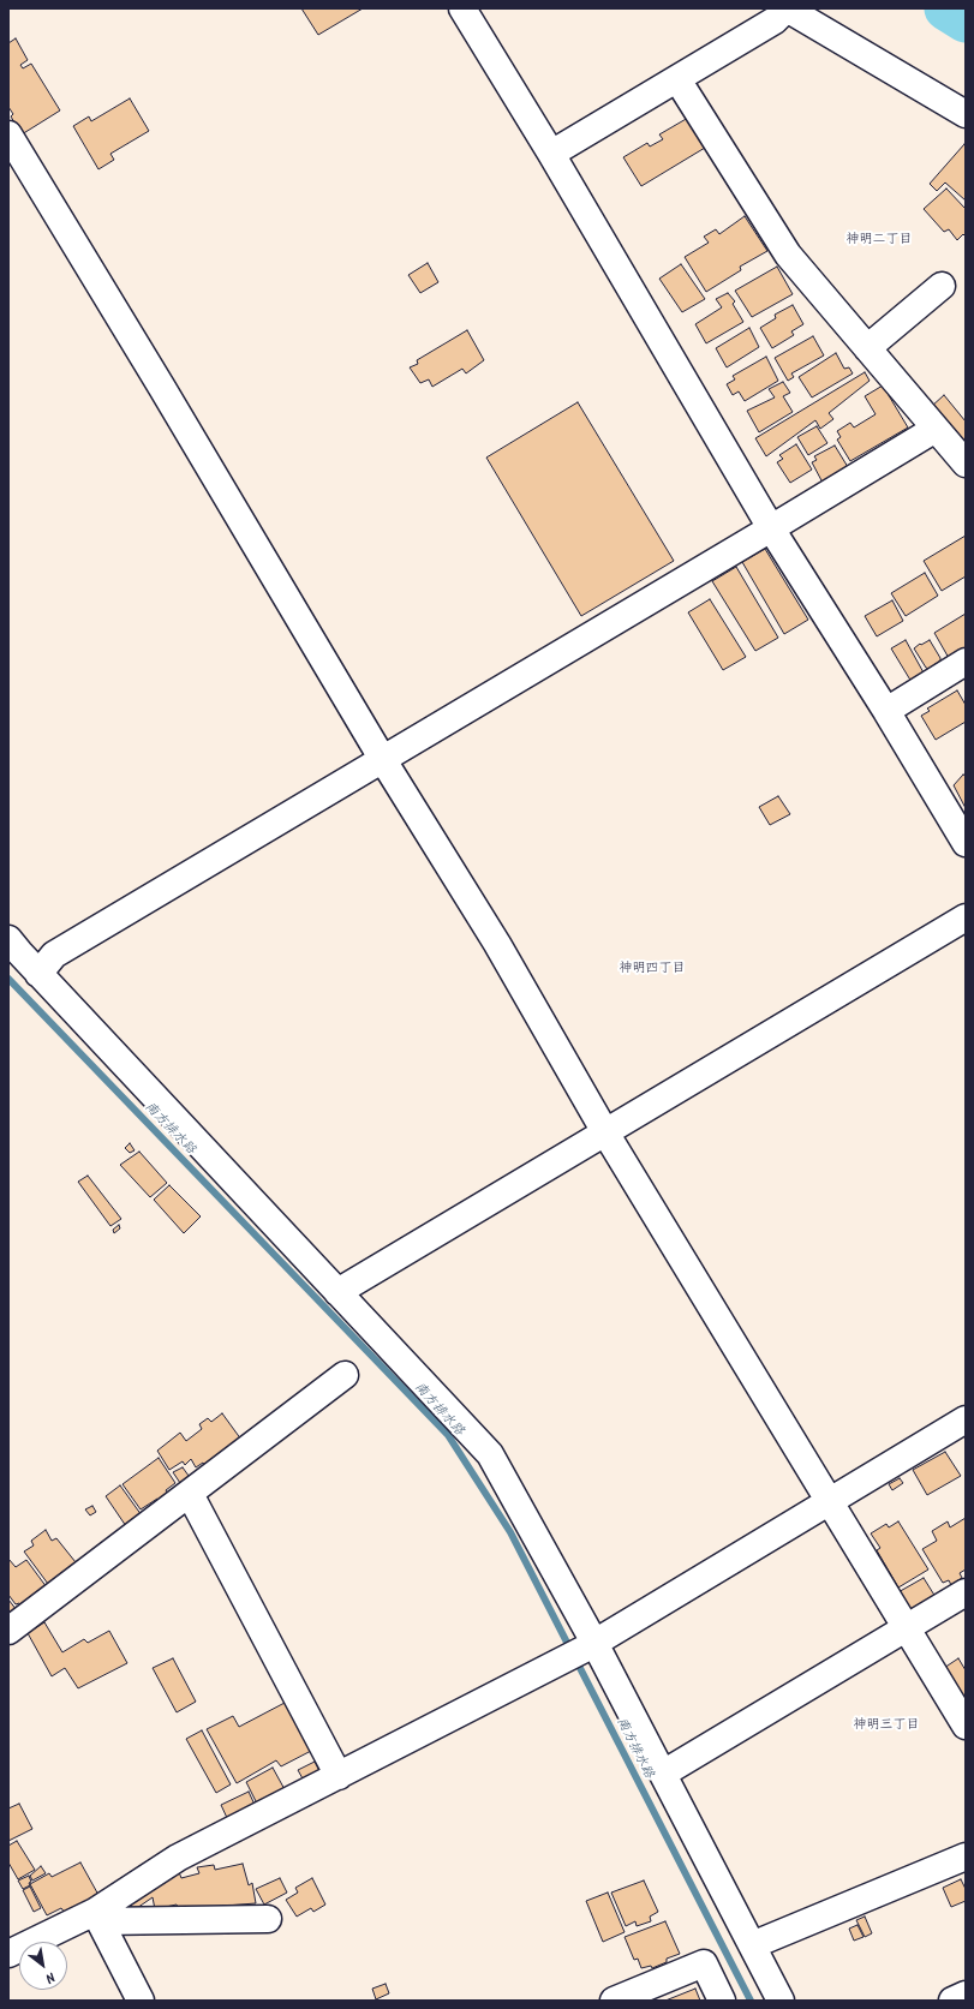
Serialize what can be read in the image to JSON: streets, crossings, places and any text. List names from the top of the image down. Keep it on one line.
{"districts":["神明二丁目","神明四丁目","神明三丁目"],"water":["南方排水路"],"north":"bottom right"}
